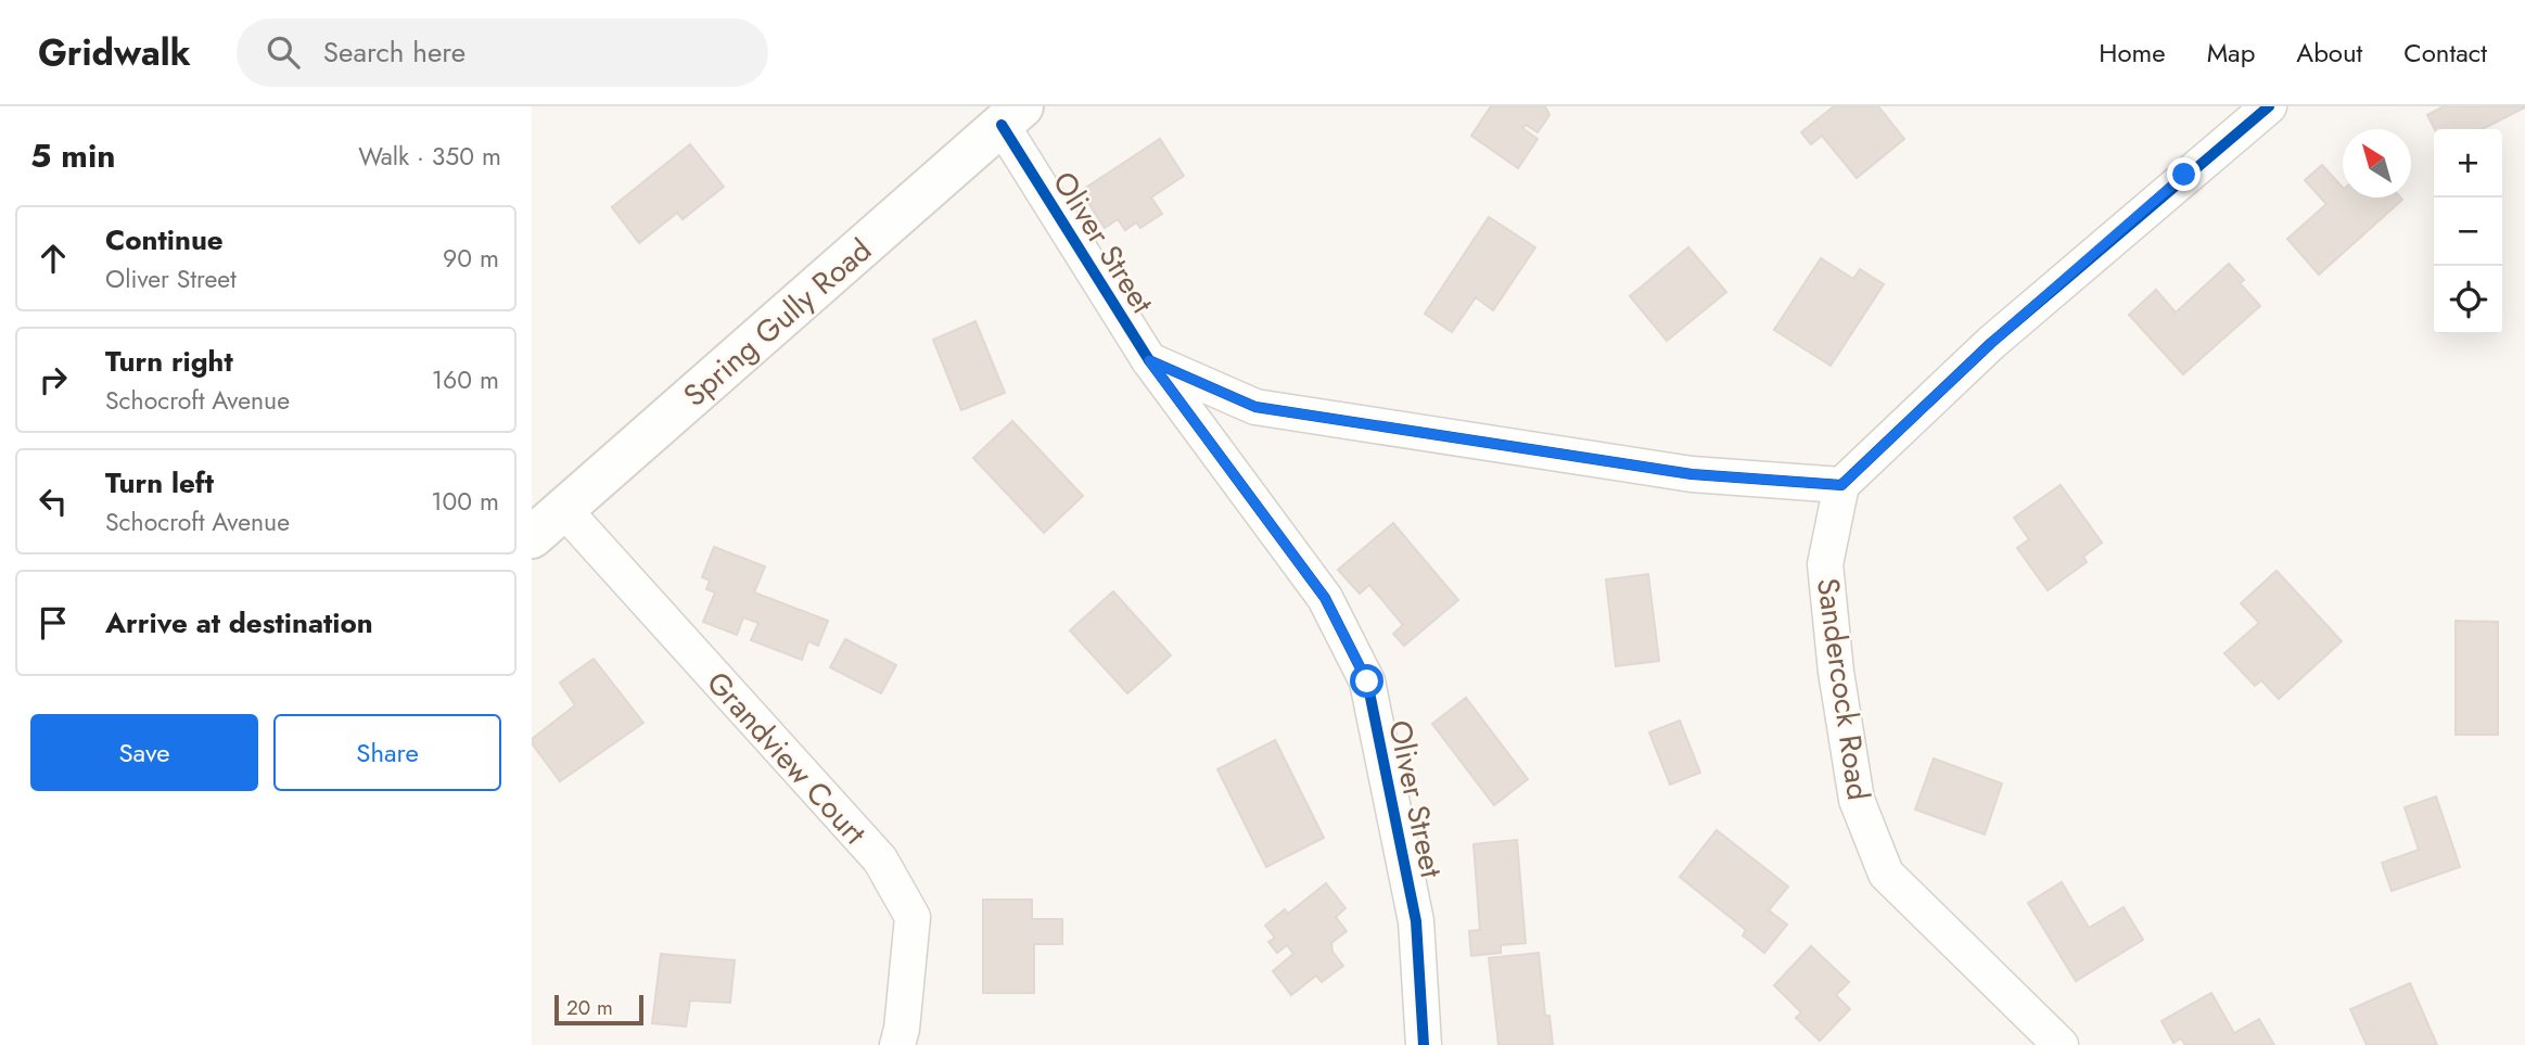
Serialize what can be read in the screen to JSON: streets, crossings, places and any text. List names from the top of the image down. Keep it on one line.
{"streets":{"main road":["Spring Gully Road"],"street":["Oliver Street","Sandercock Road","Grandview Court"]},"crossings":[["Oliver Street","Spring Gully Road"],["Spring Gully Road","Grandview Court"]],"scale_bar":"20 m","north":"top left","page":{"header":"Gridwalk","search":"Search here","nav":["Home","Map","About","Contact"],"heading":["5 min","Walk · 350 m"],"map_buttons":["+","−"],"list":[["Continue","Oliver Street","90 m"],["Turn right","Schocroft Avenue","160 m"],["Turn left","Schocroft Avenue","100 m"],"Arrive at destination"],"buttons":["Save","Share"],"scale":"20 m"}}
